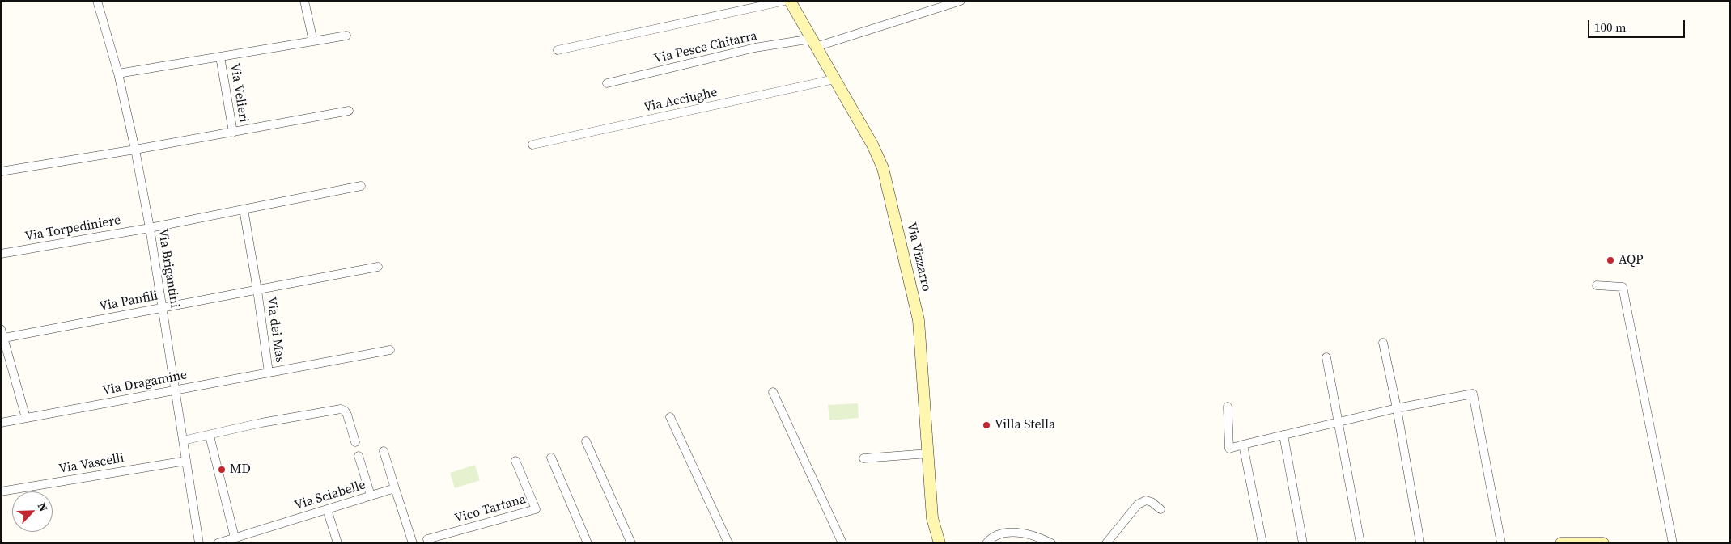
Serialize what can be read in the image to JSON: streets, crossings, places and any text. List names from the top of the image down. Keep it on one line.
{"streets":{"street":["Via Pesce Chitarra","Via Velieri","Via Acciughe","Via Torpediniere","Via Vizzarro","Via Brigantini","Via Panfili","Via dei Mas","Via Dragamine","Via Vascelli","Via Sciabelle","Vico Tartana"]},"crossings":[["Via Pesce Chitarra","Via Vizzarro"],["Via Acciughe","Via Vizzarro"],["Via Torpediniere","Via Brigantini"],["Via Torpediniere","Via dei Mas"],["Via Brigantini","Via Panfili"],["Via Brigantini","Via Dragamine"],["Via Brigantini","Via Vascelli"],["Via Panfili","Via dei Mas"],["Via dei Mas","Via Dragamine"]],"places":["AQP","Villa Stella","MD"],"scale_bar":"100 m","north":"top right"}
